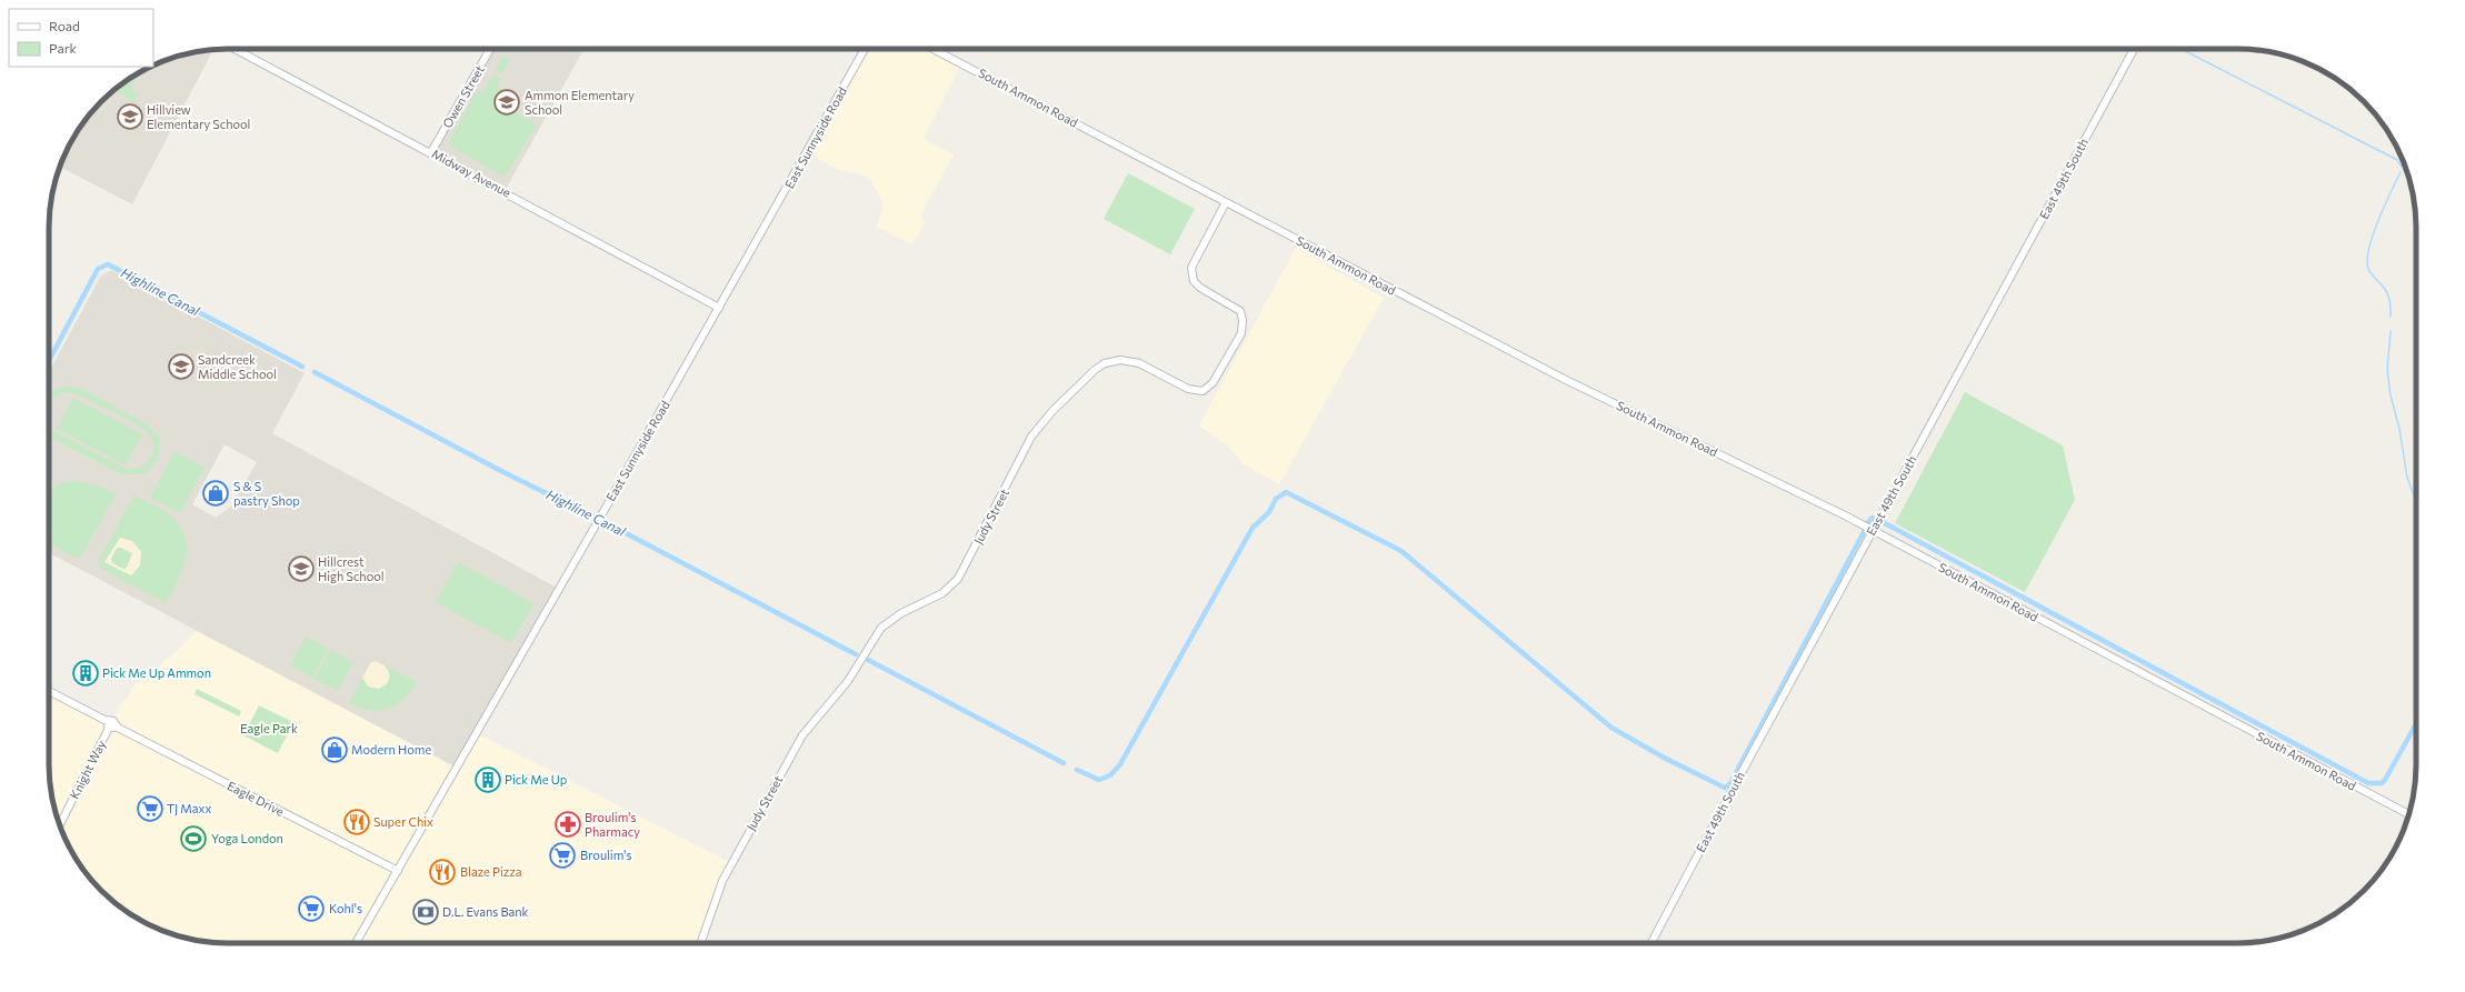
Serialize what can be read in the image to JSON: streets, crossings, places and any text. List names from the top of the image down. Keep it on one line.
{"streets":{"street":["Owen Street","South Ammon Road","East Sunnyside Road","Midway Avenue","East 49th South","Judy Street","Knight Way","Eagle Drive"]},"crossings":[["Owen Street","Midway Avenue"],["South Ammon Road","East 49th South"],["South Ammon Road","Judy Street"],["East Sunnyside Road","Midway Avenue"],["East Sunnyside Road","Eagle Drive"],["Knight Way","Eagle Drive"]],"water":["Highline Canal"],"parks":["Eagle Park"],"places":{"school or university":["Ammon Elementary School","Hillview Elementary School","Sandcreek Middle School","Hillcrest High School"],"shop":["S & S pastry Shop","Modern Home"],"building":["Pick Me Up Ammon","Pick Me Up"],"supermarket":["TJ Maxx","Broulim's","Kohl's"],"restaurant":["Super Chix","Blaze Pizza"],"pharmacy":["Broulim's Pharmacy"],"sports":["Yoga London"],"bank":["D.L. Evans Bank"]},"legend":["Road","Park"]}
